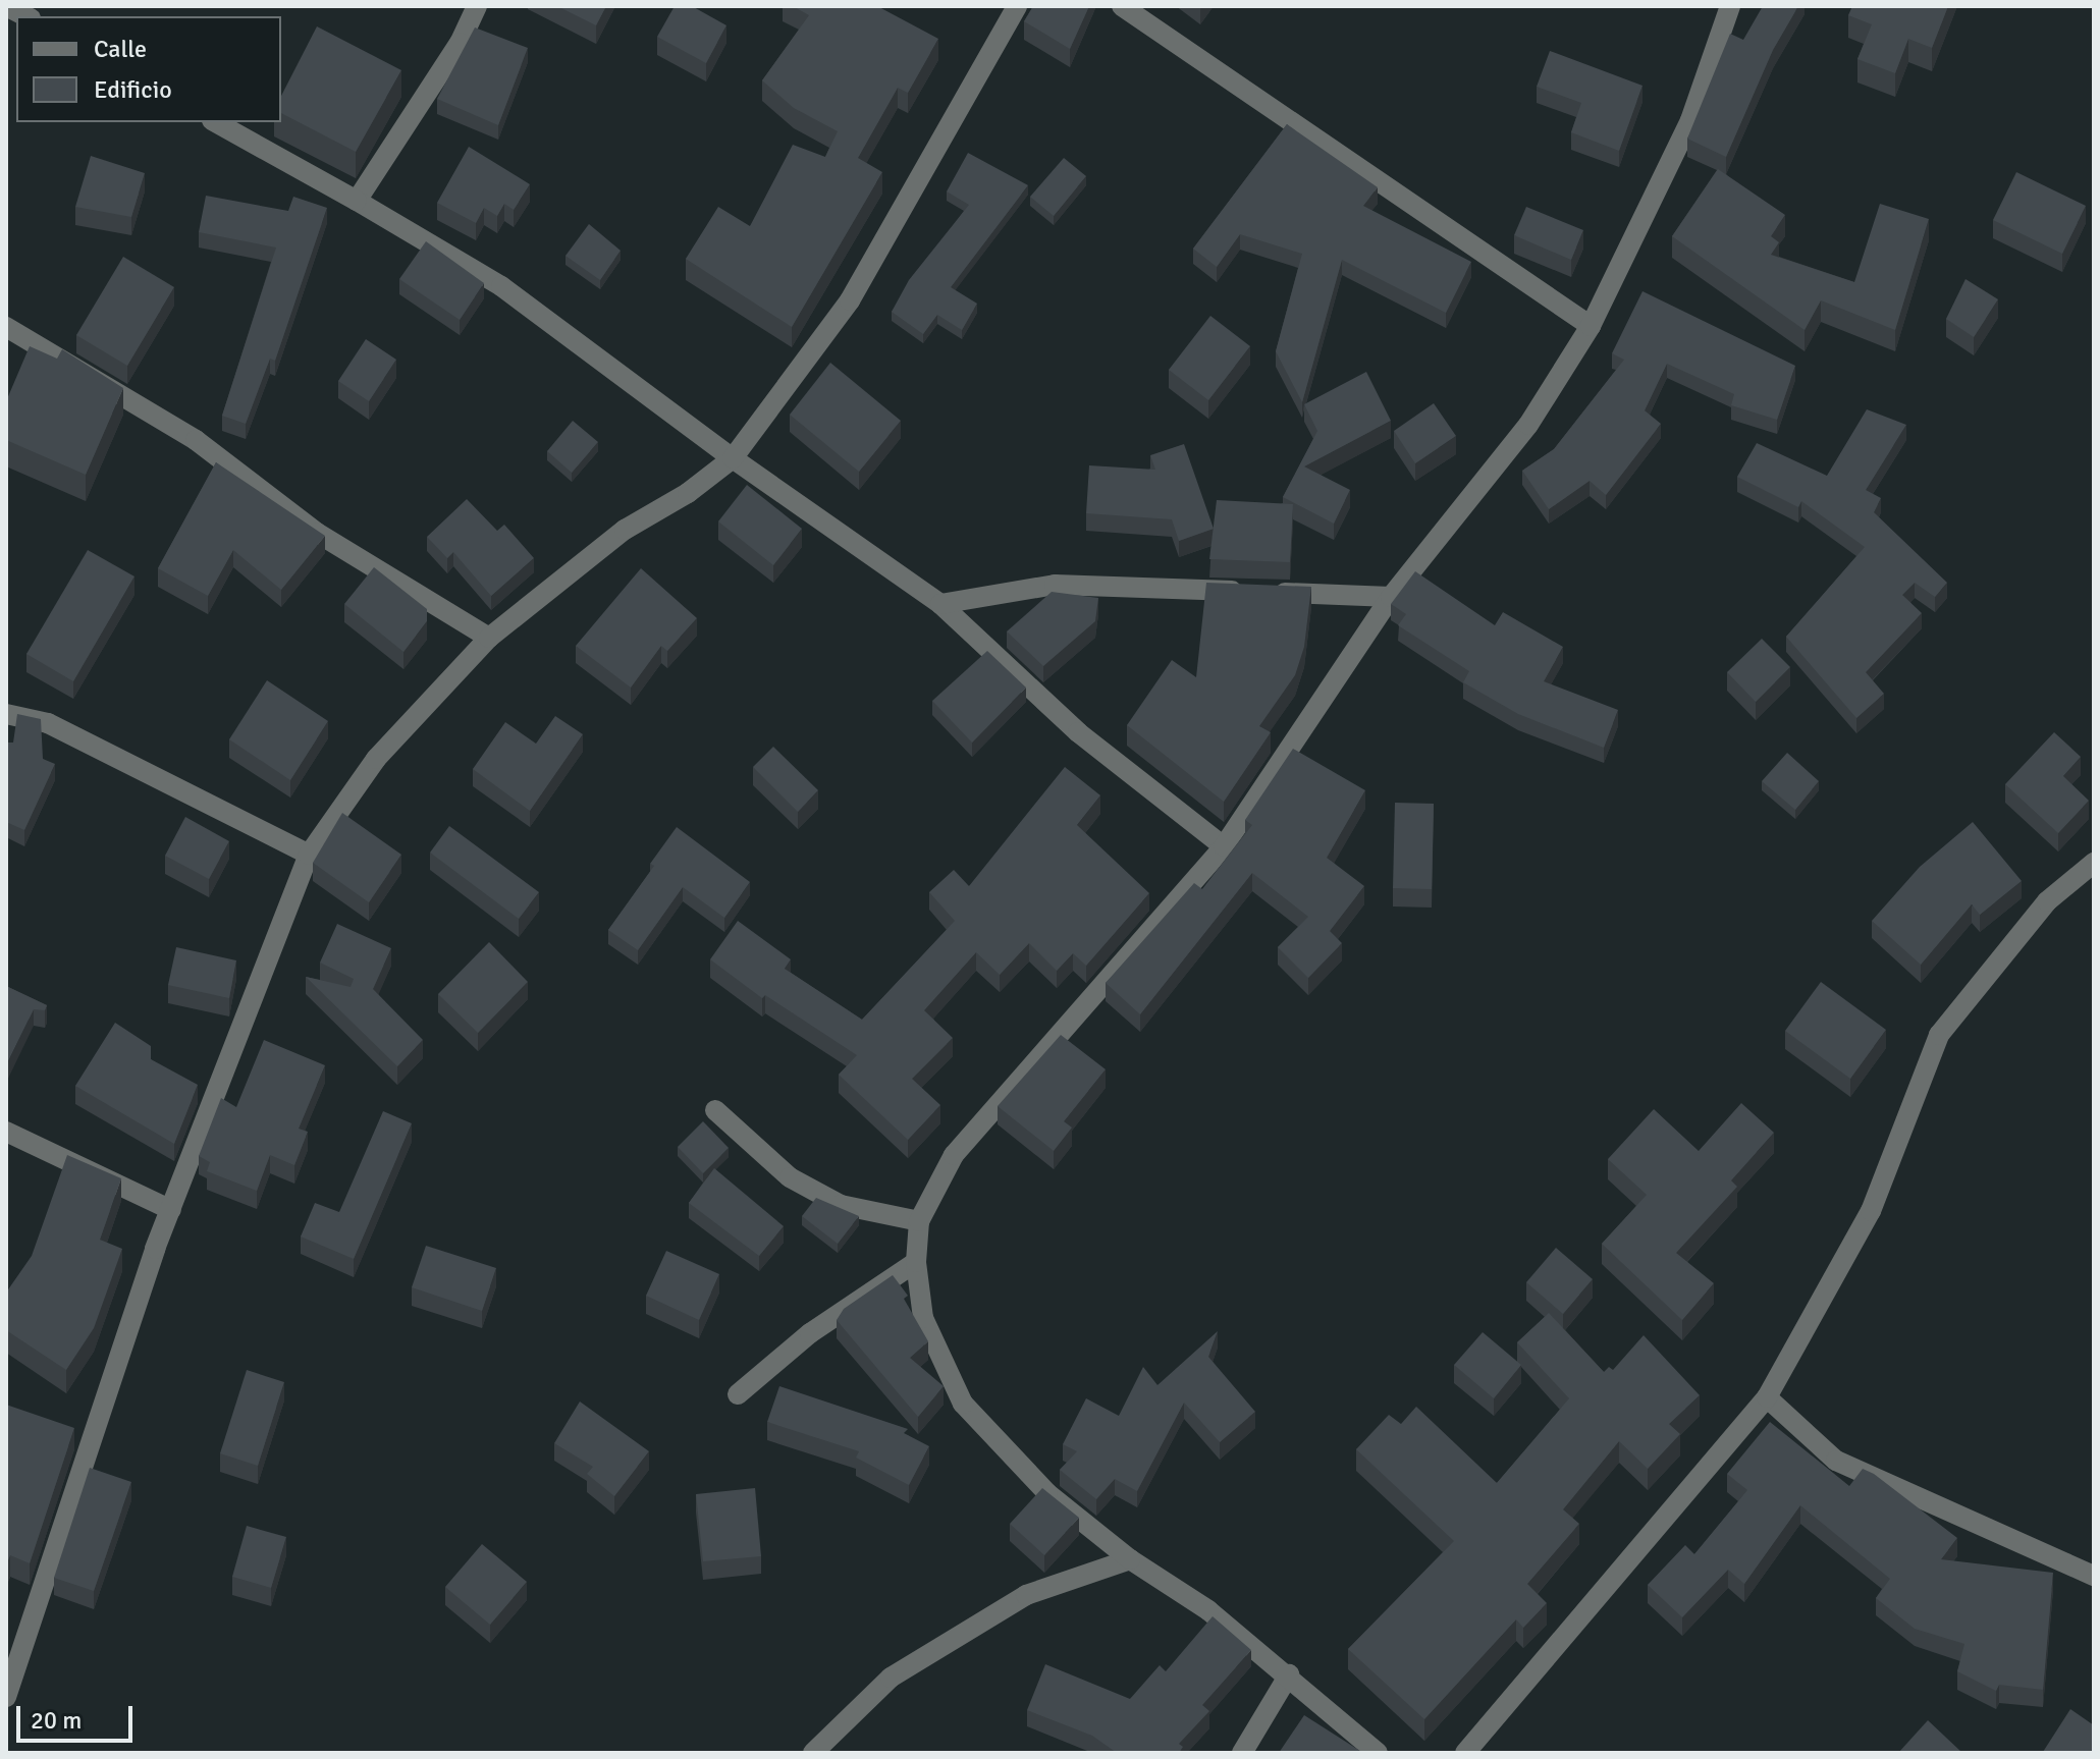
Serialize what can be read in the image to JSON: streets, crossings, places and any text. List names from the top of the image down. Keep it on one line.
{"legend":["Calle","Edificio"],"scale_bar":"20 m"}
